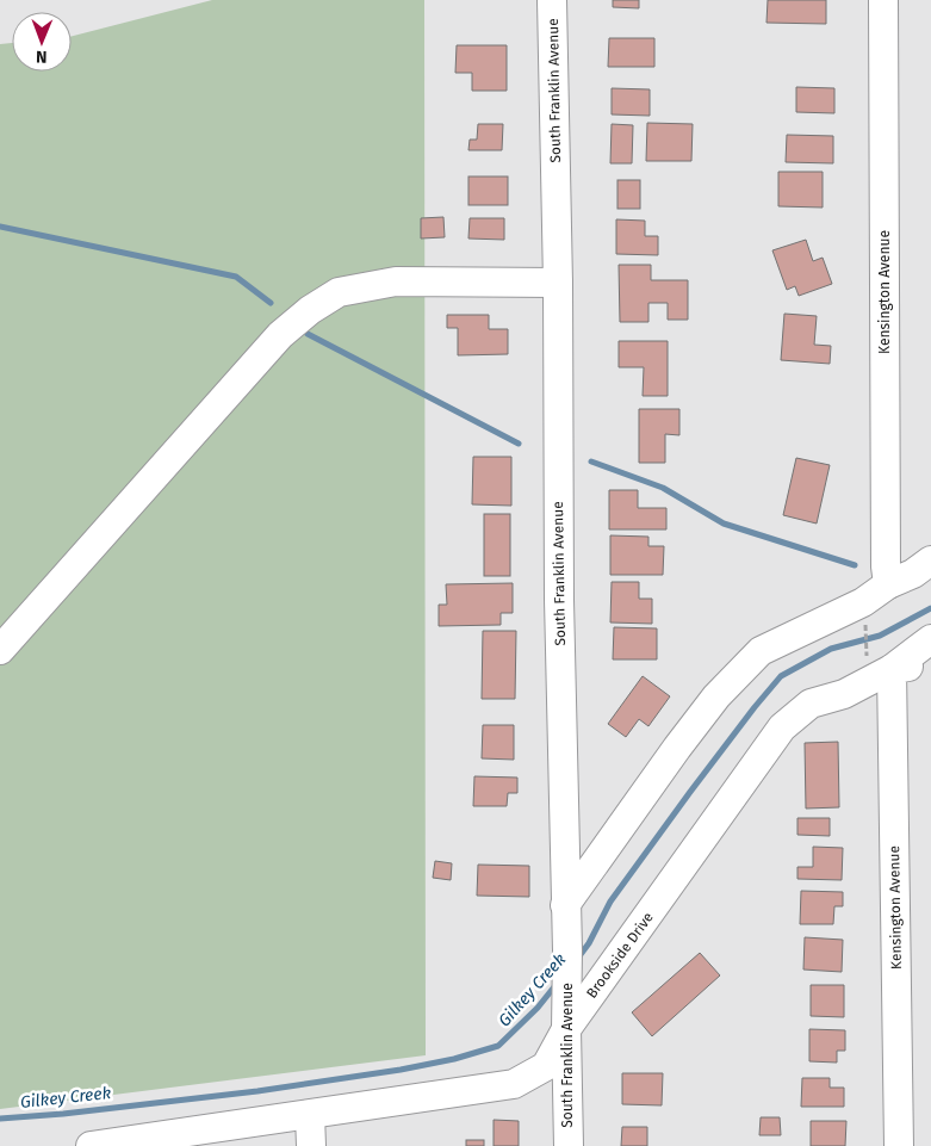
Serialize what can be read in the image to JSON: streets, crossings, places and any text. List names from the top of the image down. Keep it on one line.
{"streets":{"street":["South Franklin Avenue","Kensington Avenue","Brookside Drive"]},"crossings":[["South Franklin Avenue","Brookside Drive"],["Kensington Avenue","Brookside Drive"]],"water":["Gilkey Creek"],"north":"bottom"}
